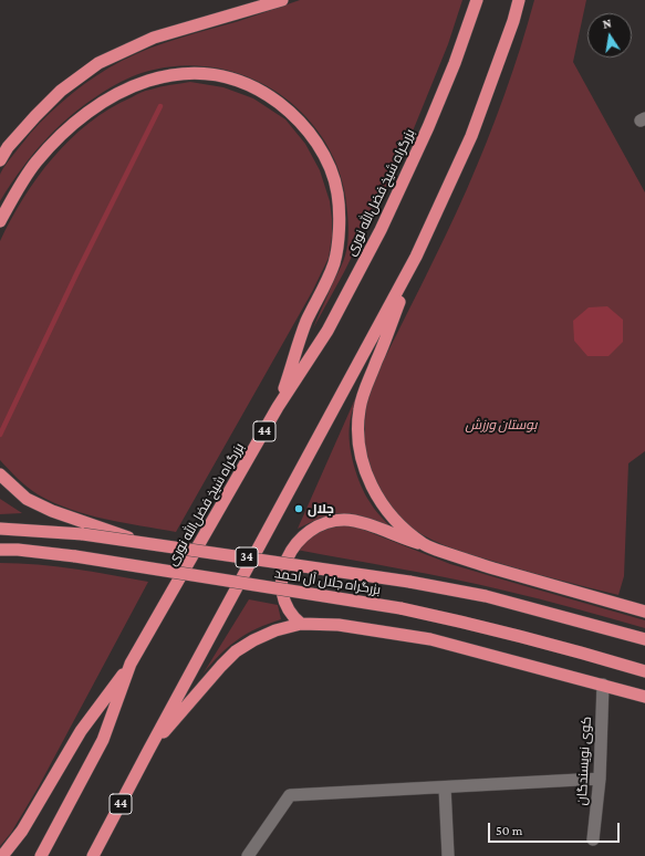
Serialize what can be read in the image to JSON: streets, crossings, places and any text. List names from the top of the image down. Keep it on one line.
{"streets":{"highway":["بزرگراه شیخ فضل‌الله نوری","44","34","بزرگراه جلال آل احمد"],"street":["کوی نویسندگان"]},"parks":["بوستان ورزش"],"places":["جلال"],"scale_bar":"50 m","north":"top"}
